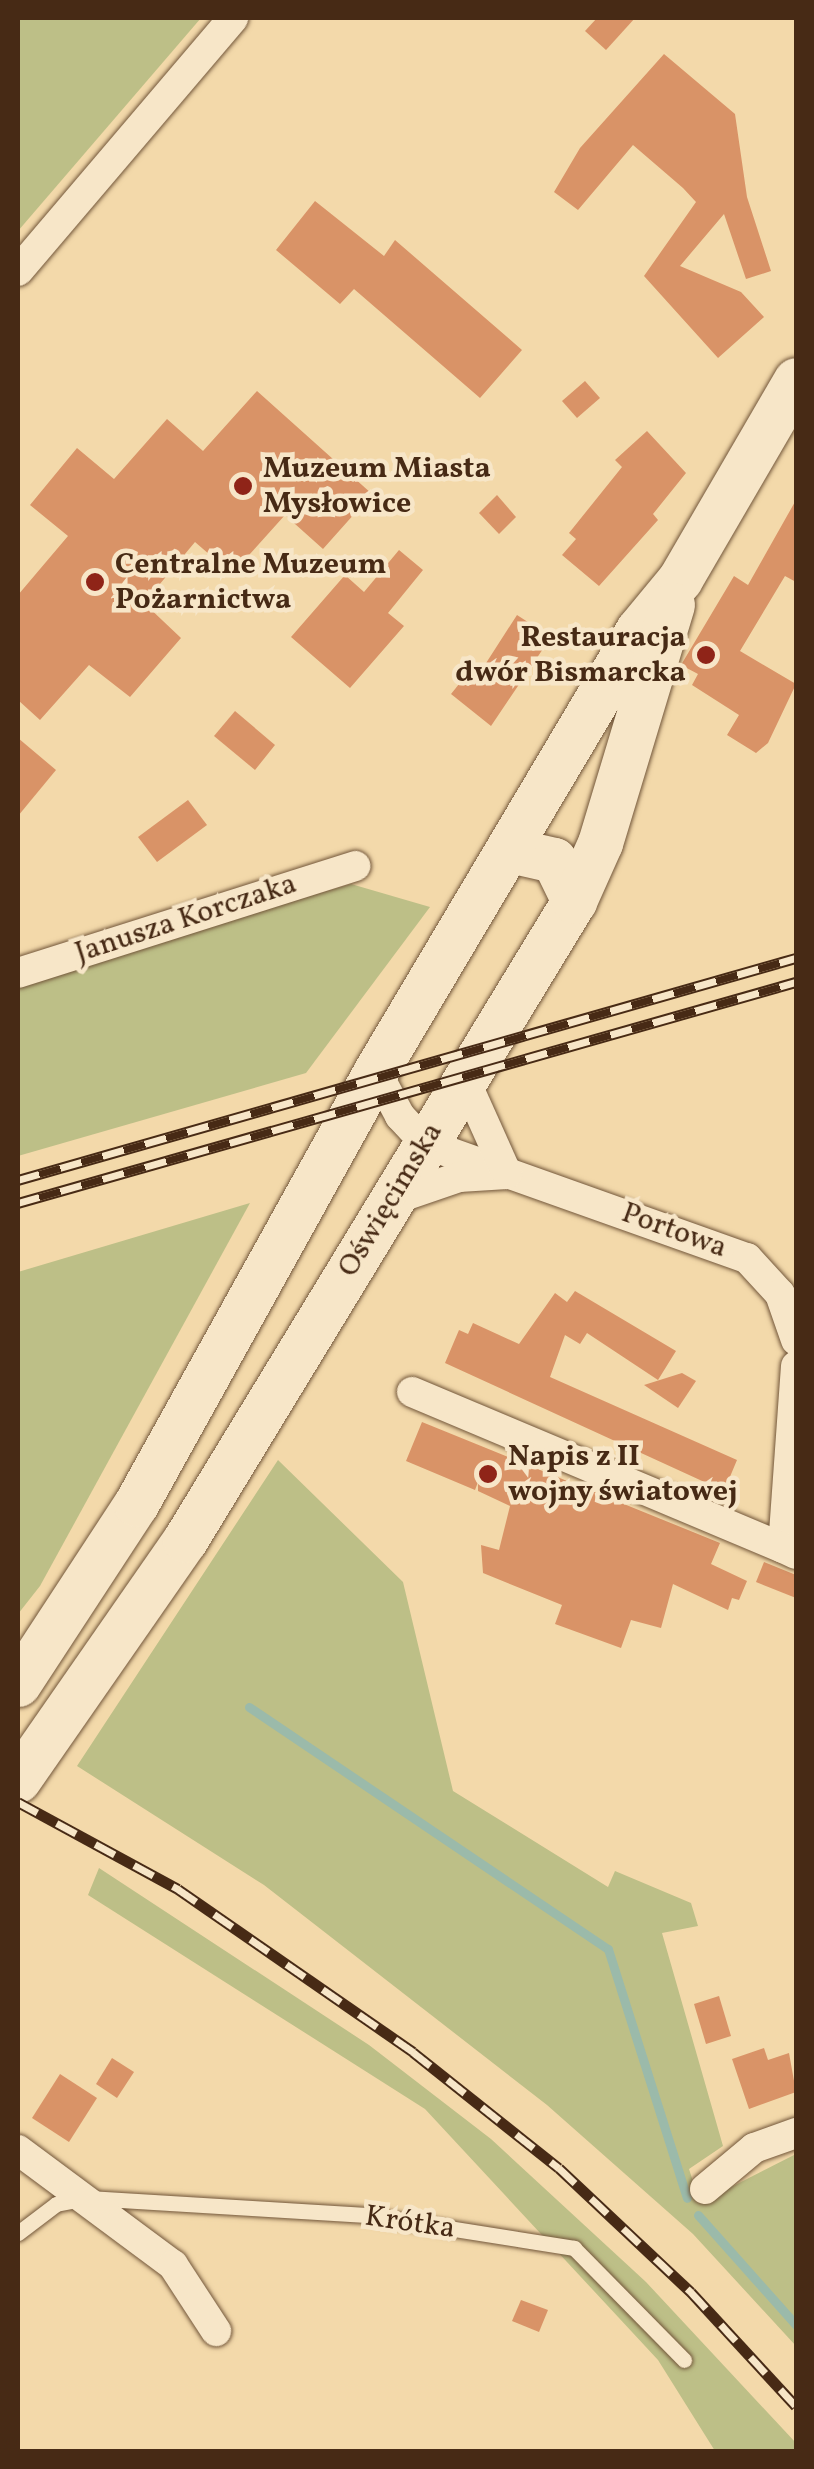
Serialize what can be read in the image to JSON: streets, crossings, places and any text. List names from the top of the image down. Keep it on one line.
{"streets":{"main road":["Oświęcimska"],"street":["Janusza Korczaka","Portowa"],"lane":["Krótka"]},"crossings":[["Oświęcimska","Portowa"]],"places":["Muzeum Miasta Mysłowice","Centralne Muzeum Pożarnictwa","Restauracja dwór Bismarcka","Napis z II wojny światowej"]}
